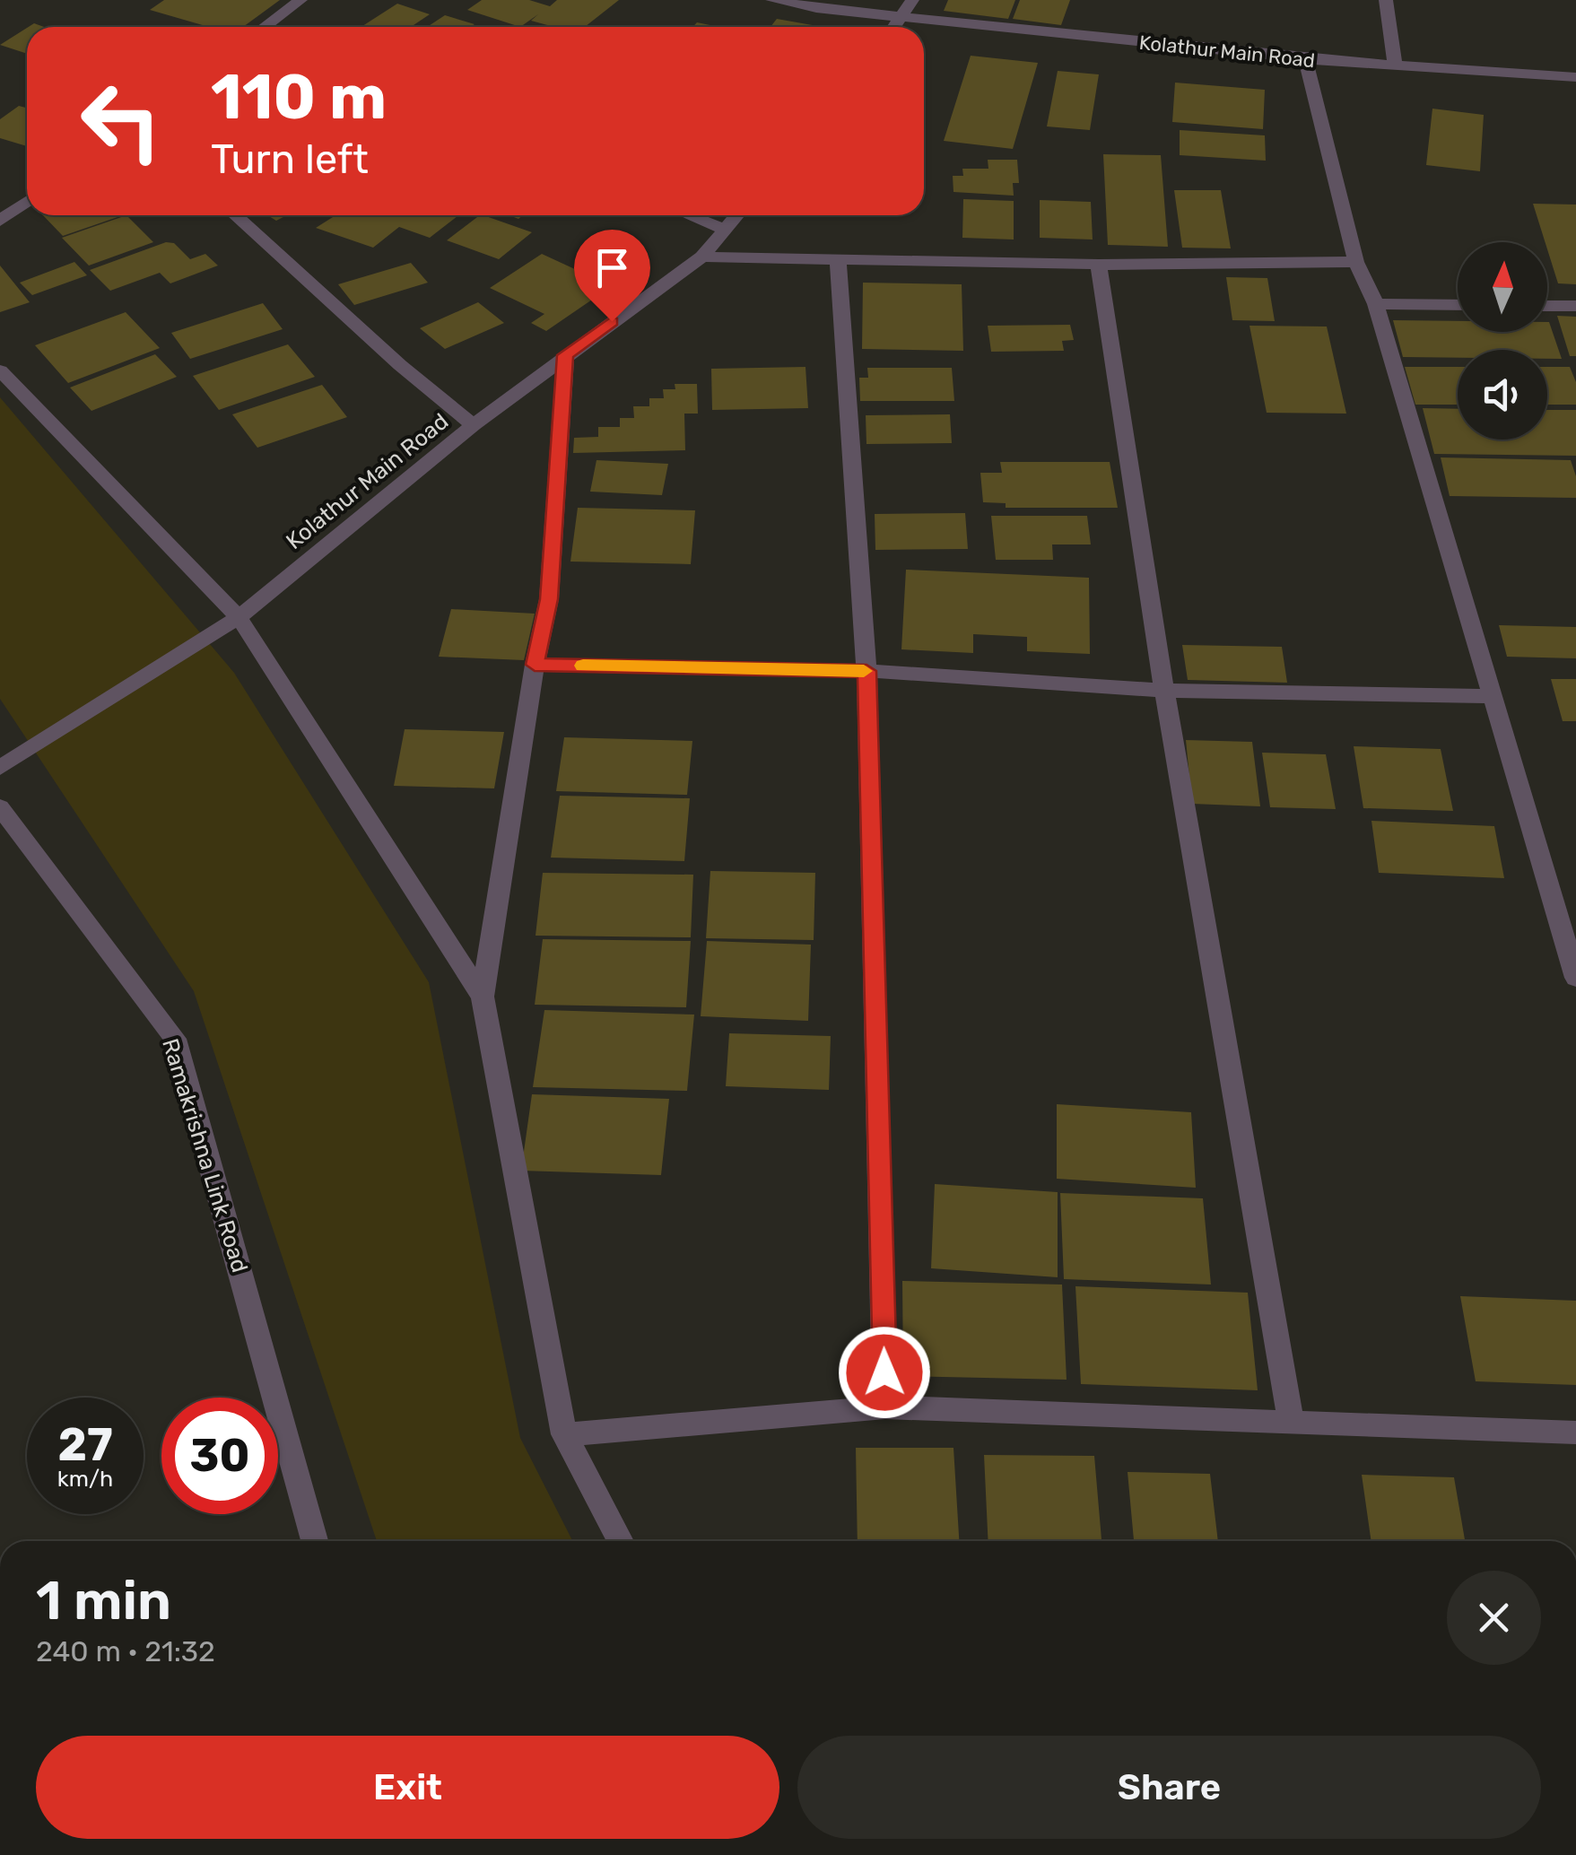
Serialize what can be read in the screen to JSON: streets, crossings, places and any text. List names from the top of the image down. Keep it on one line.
{"streets":{"street":["Kolathur Main Road","Ramakrishna Link Road"]},"north":"top","page":{"turn":["110 m","Turn left"],"speed":"27 km/h","limit":"30","heading":["1 min","240 m · 21:32"],"buttons":["Exit","Share"]}}
